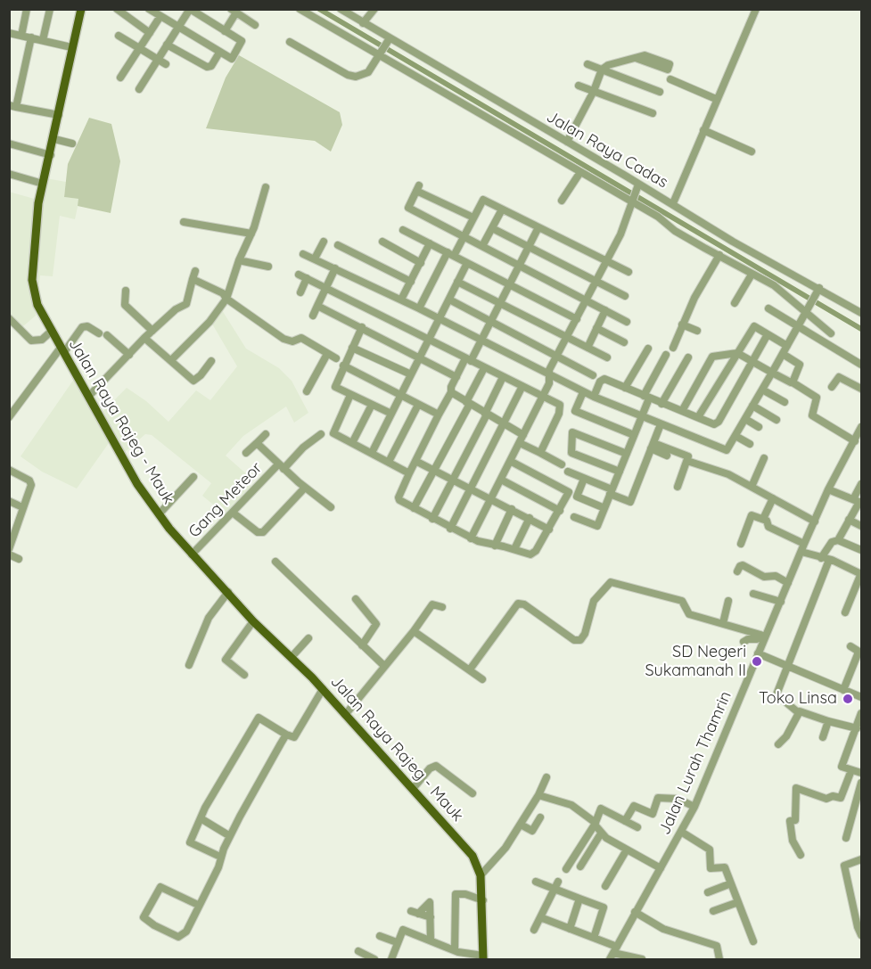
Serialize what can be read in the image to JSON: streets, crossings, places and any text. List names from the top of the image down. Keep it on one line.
{"streets":{"main road":["Jalan Raya Rajeg - Mauk"],"street":["Jalan Raya Cadas","Gang Meteor","Jalan Lurah Thamrin"]},"crossings":[["Jalan Raya Rajeg - Mauk","Gang Meteor"]],"places":["SD Negeri Sukamanah II","Toko Linsa"]}
